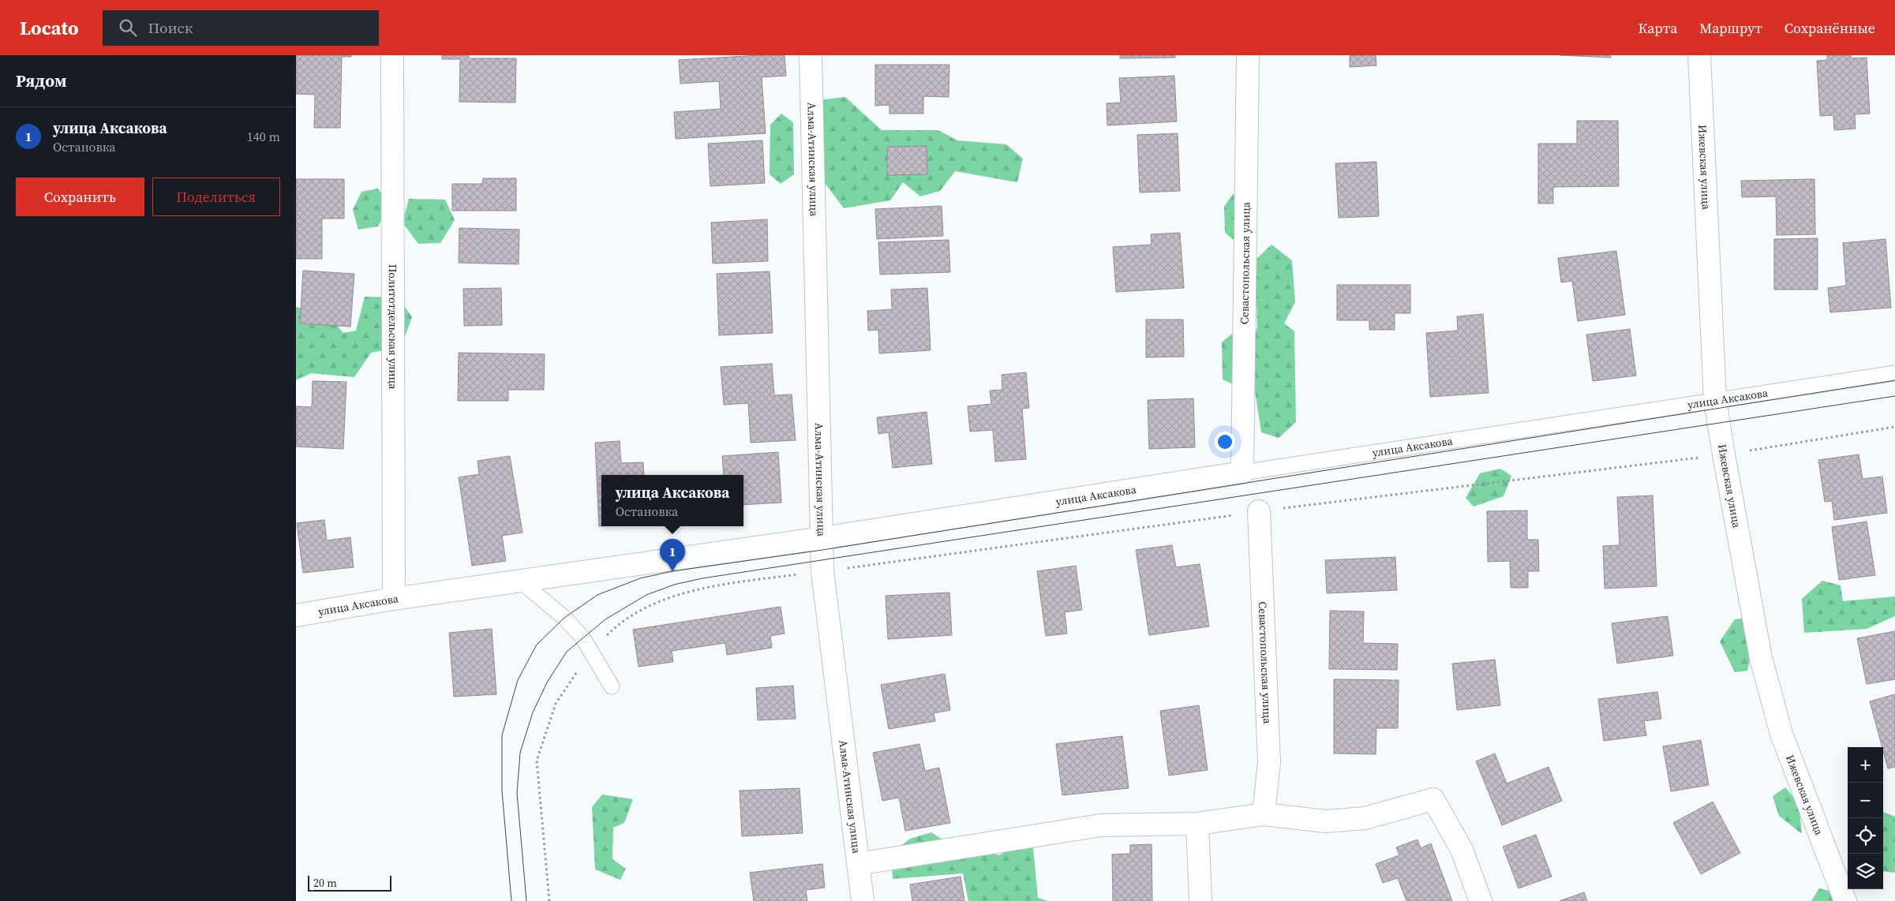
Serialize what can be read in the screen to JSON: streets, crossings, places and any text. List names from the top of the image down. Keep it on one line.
{"streets":{"street":["Алма-Атинская улица","Ижевская улица","Севастопольская улица","Политотдельская улица","улица Аксакова"]},"crossings":[["Алма-Атинская улица","улица Аксакова"],["Ижевская улица","улица Аксакова"],["Севастопольская улица","улица Аксакова"],["Политотдельская улица","улица Аксакова"]],"scale_bar":"20 m","page":{"header":"Locato","search":"Поиск","nav":["Карта","Маршрут","Сохранённые"],"heading":"Рядом","list":[{"mark":"1","name":"улица Аксакова","note":"Остановка","value":"140 m"}],"buttons":["Сохранить","Поделиться"],"popup":["улица Аксакова","Остановка"],"pins":"1","map_buttons":["+","−"],"scale":"20 m"}}
